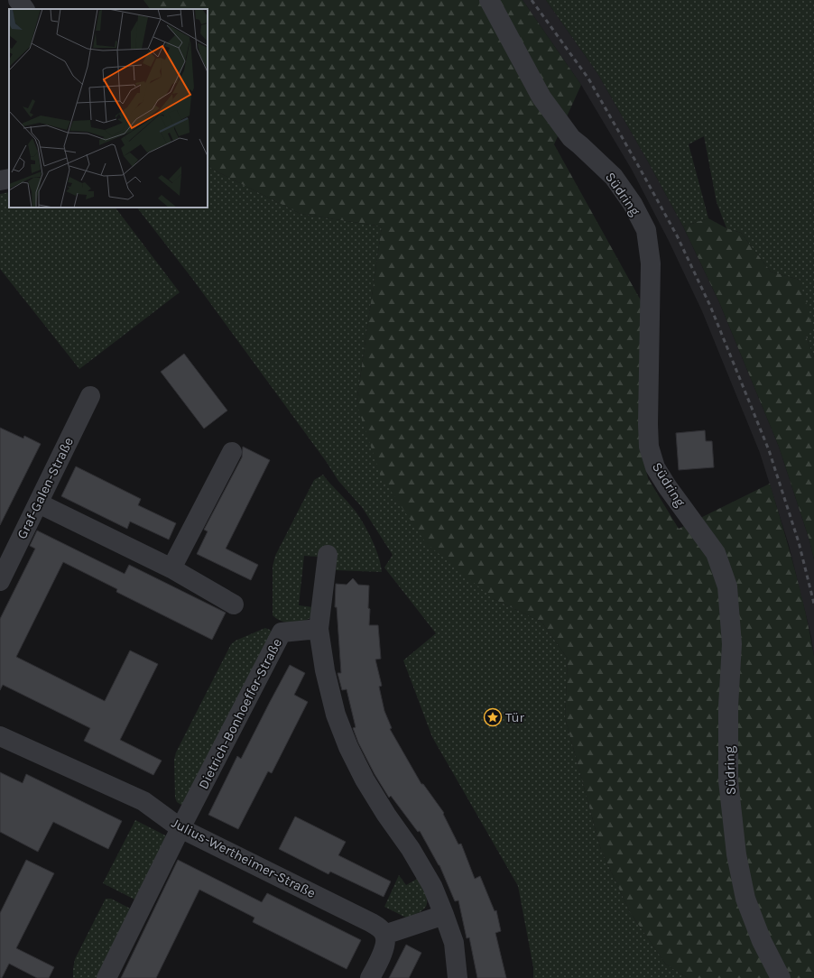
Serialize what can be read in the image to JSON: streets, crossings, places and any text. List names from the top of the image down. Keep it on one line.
{"streets":{"street":["Südring","Graf-Galen-Straße","Dietrich-Bonhoeffer-Straße","Julius-Wertheimer-Straße"]},"crossings":[["Dietrich-Bonhoeffer-Straße","Julius-Wertheimer-Straße"]],"places":{"place":["Tür"]}}
